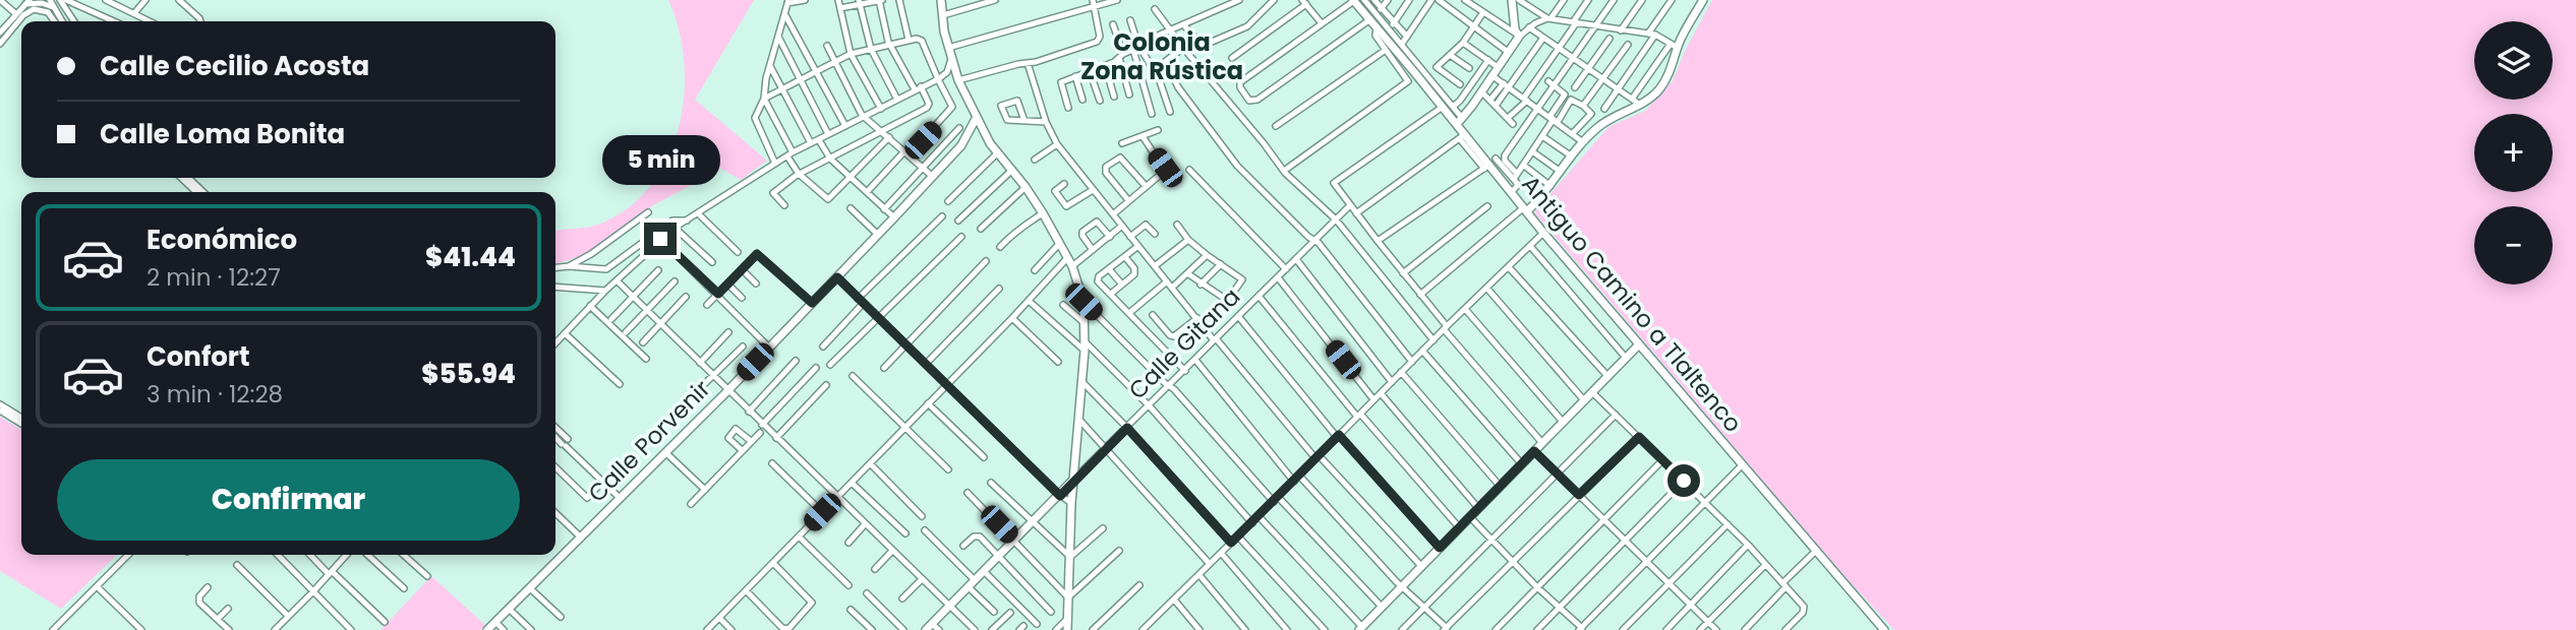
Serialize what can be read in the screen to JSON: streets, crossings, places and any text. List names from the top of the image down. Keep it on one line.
{"streets":{"street":["Antiguo Camino a Tlaltenco","Calle Gitana","Calle Porvenir"]},"districts":["Colonia Zona Rústica"],"page":{"map_buttons":["+","−"],"banner":["Calle Cecilio Acosta","Calle Loma Bonita"],"bubble":"5 min","list":[{"name":"Económico","note":"2 min · 12:27","value":"$41.44"},{"name":"Confort","note":"3 min · 12:28","value":"$55.94"}],"buttons":"Confirmar"}}
